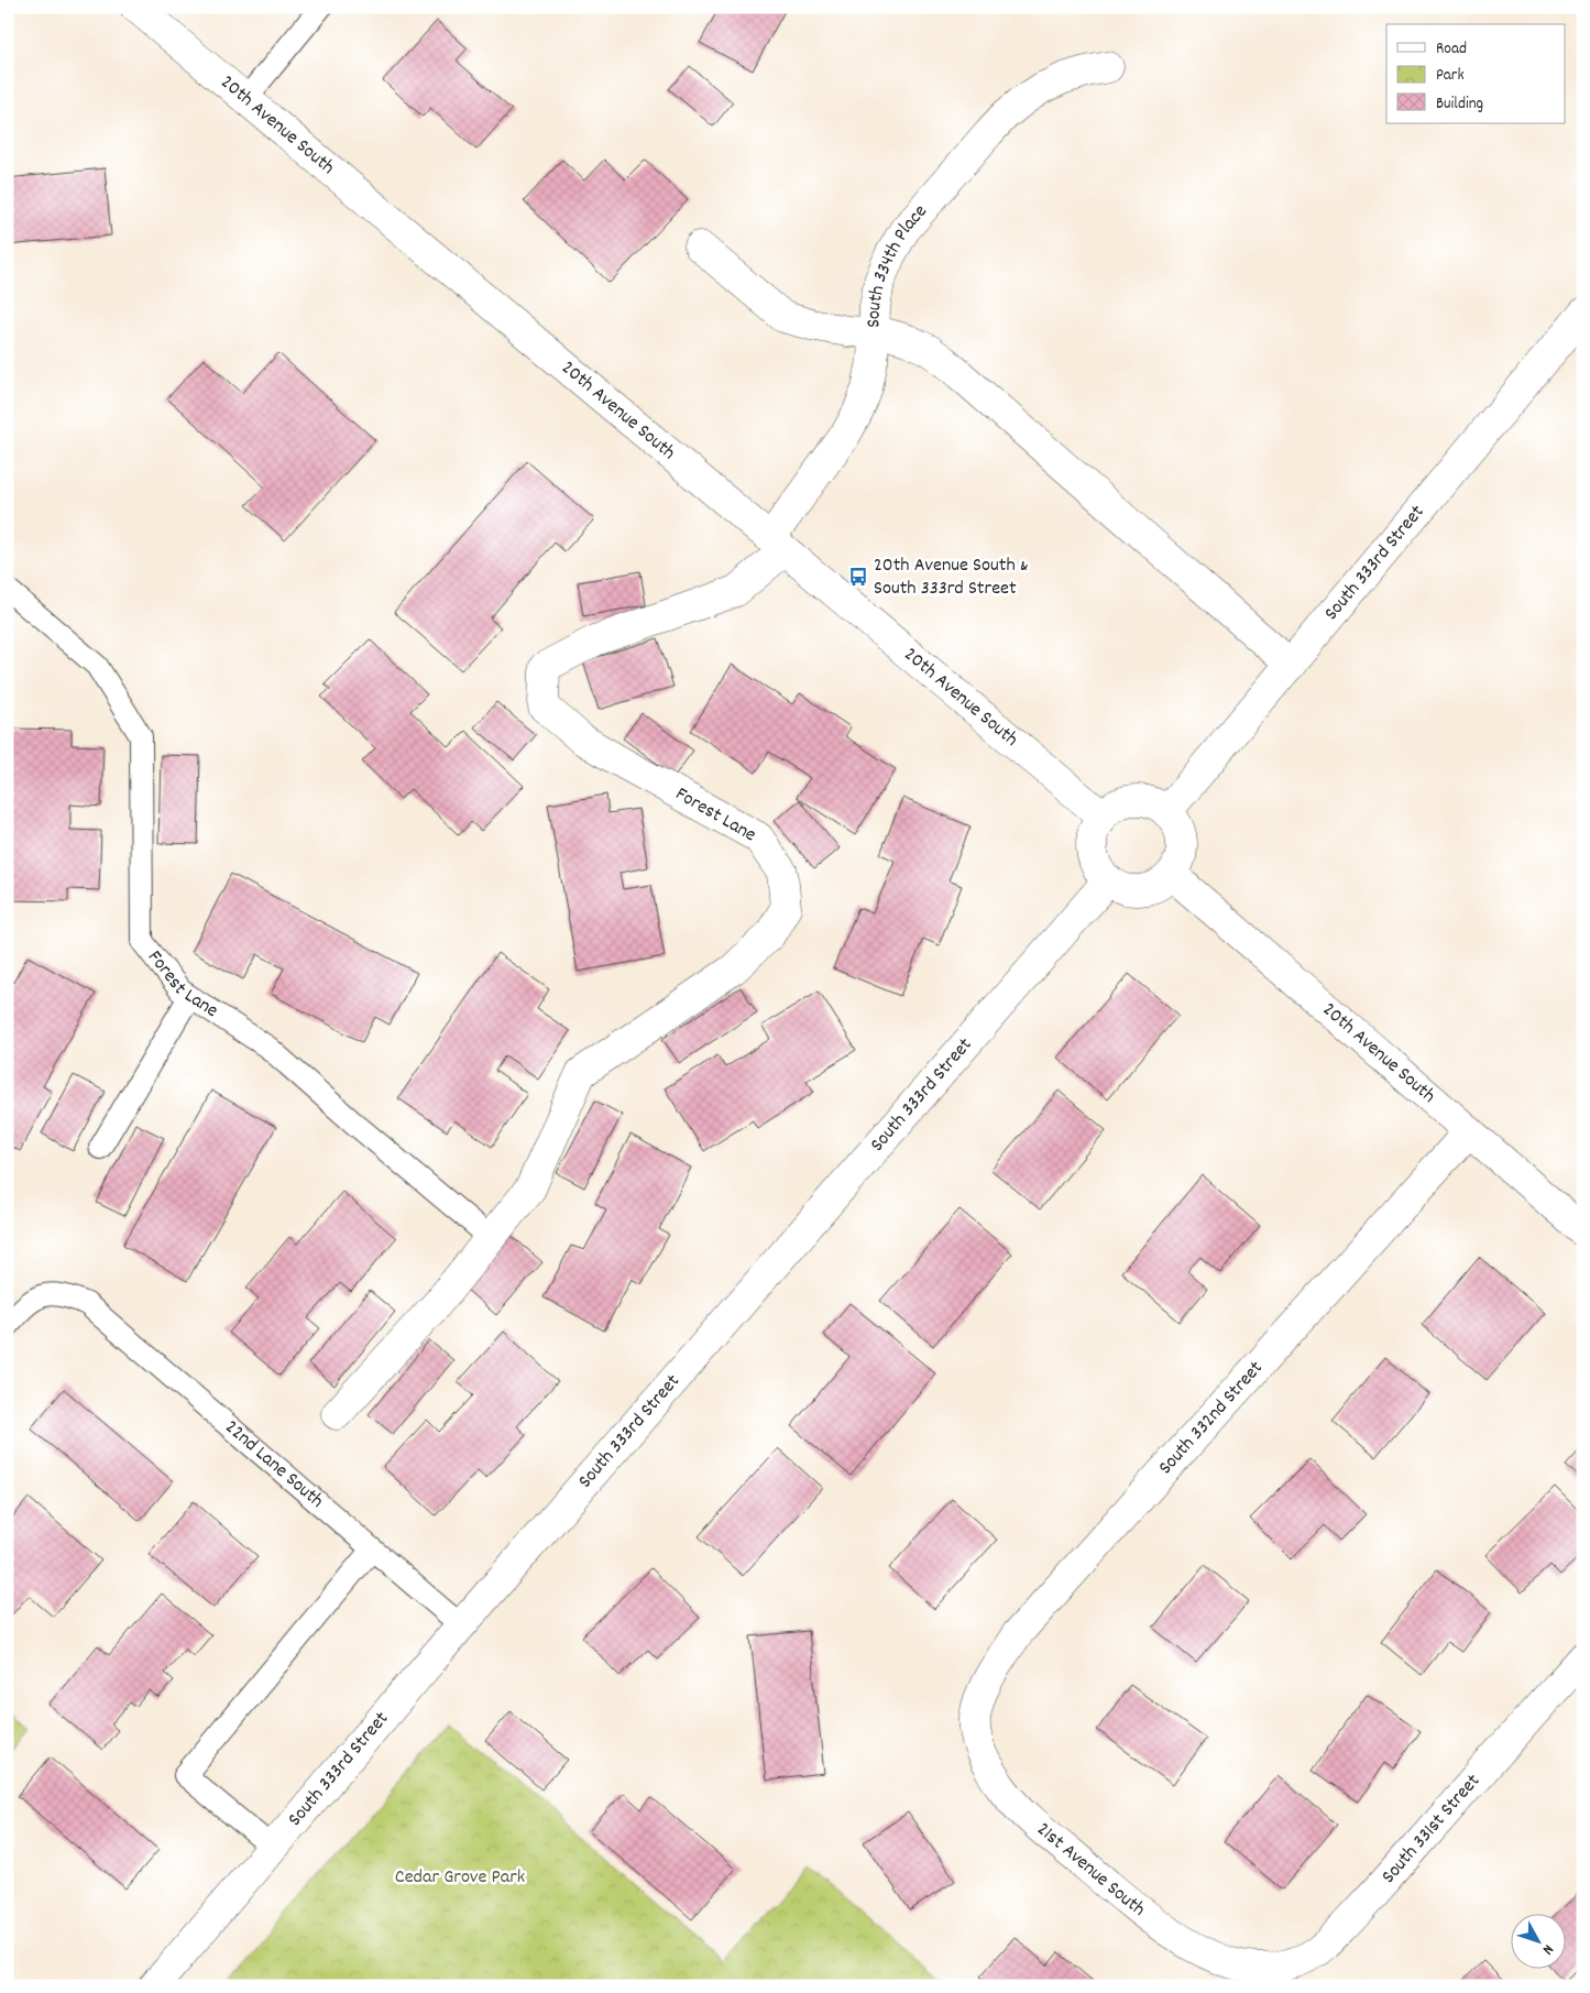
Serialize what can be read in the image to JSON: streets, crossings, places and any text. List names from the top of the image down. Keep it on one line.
{"streets":{"street":["20th Avenue South","South 334th Place","South 333rd Street","Forest Lane","South 332nd Street","South 331st Street","21st Avenue South"],"lane":["22nd Lane South"]},"crossings":[["20th Avenue South","South 334th Place"],["20th Avenue South","South 333rd Street"],["20th Avenue South","Forest Lane"],["20th Avenue South","South 332nd Street"],["South 334th Place","Forest Lane"],["South 333rd Street","22nd Lane South"],["South 332nd Street","21st Avenue South"],["South 331st Street","21st Avenue South"]],"parks":["Cedar Grove Park"],"places":{"bus stop":["20th Avenue South & South 333rd Street"]},"legend":["Road","Park","Building"],"north":"bottom right"}
